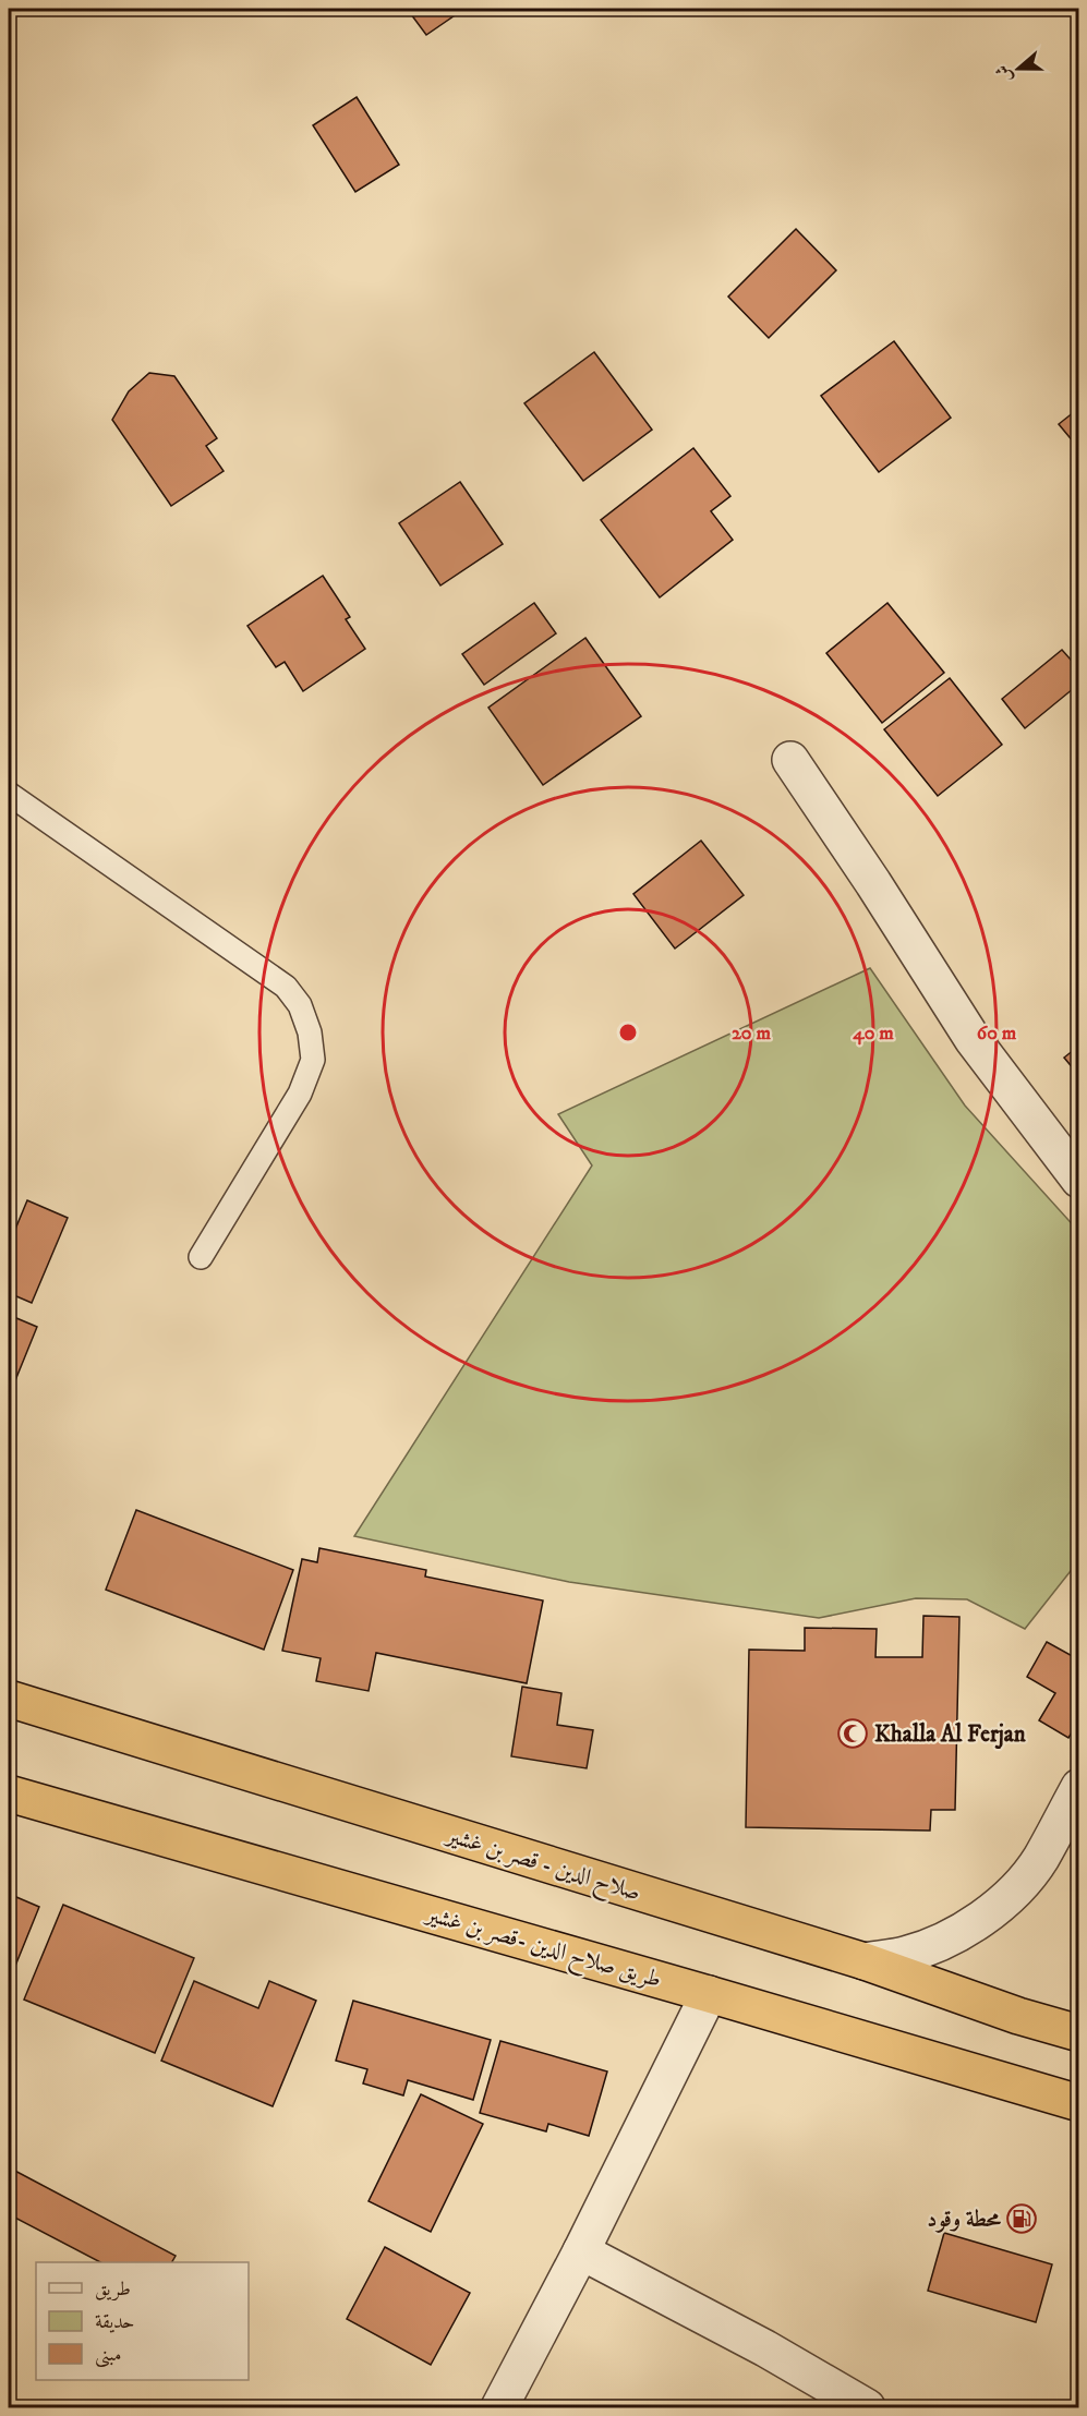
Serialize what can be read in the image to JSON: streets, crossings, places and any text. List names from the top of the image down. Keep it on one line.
{"streets":{"highway":["صلاح الدين - قصر بن غشير","طريق صلاح الدين -قصر بن غشير"]},"places":{"mosque":["Khalla Al Ferjan"],"fuel station":["محطة وقود"]},"legend":["طريق","حديقة","مبنى"],"north":"left","rings":["20 m","40 m","60 m"]}
